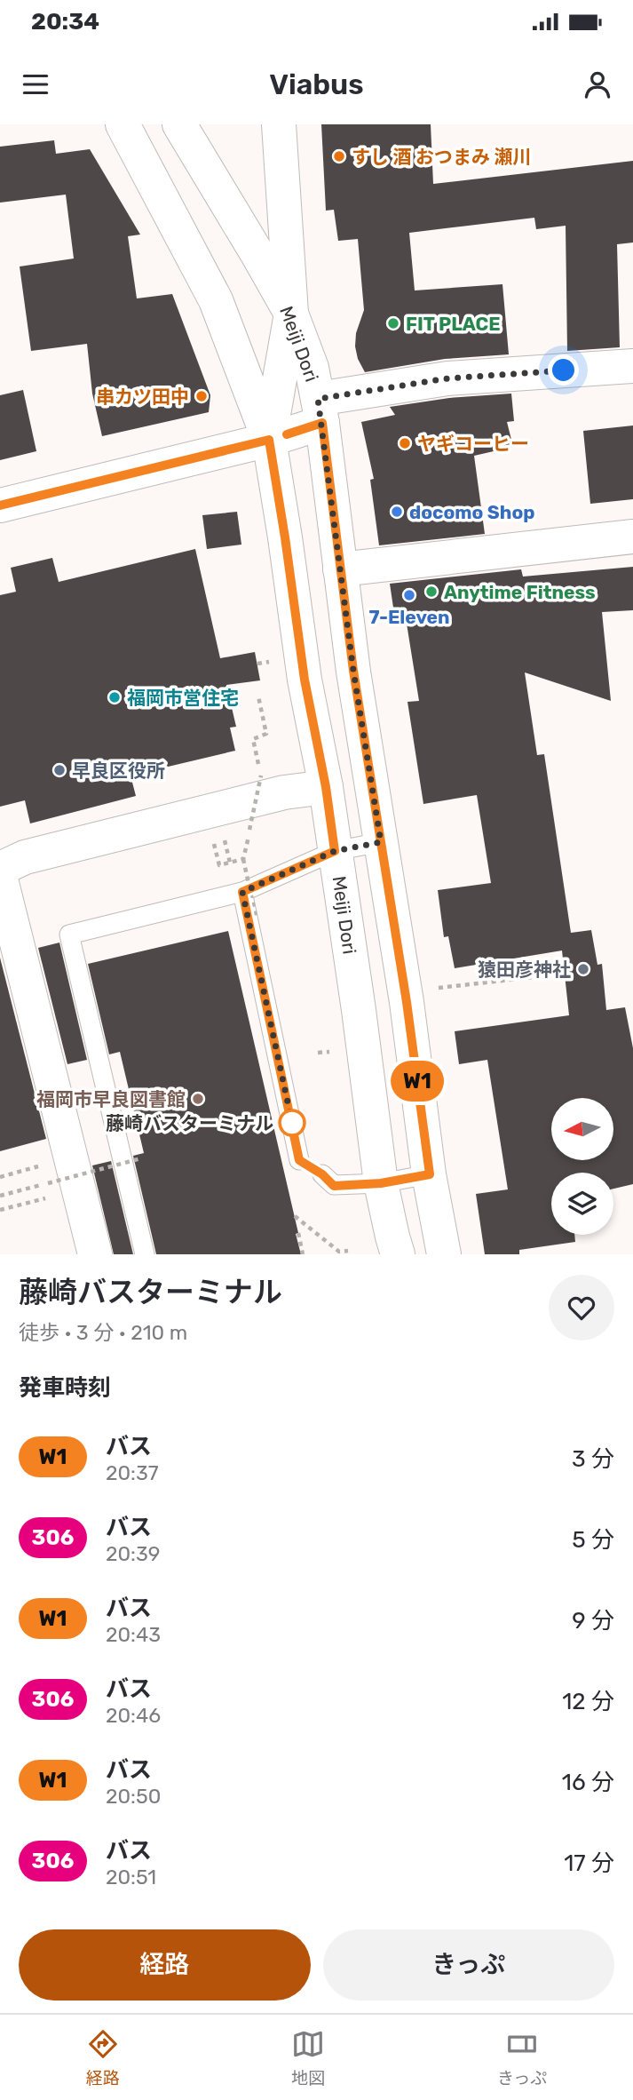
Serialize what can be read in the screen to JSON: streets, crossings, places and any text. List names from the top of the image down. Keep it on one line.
{"streets":{"street":["Meiji Dori"]},"places":["すし 酒 おつまみ 瀬川","FIT PLACE","串カツ田中","ヤギコーヒー","docomo Shop","Anytime Fitness","7-Eleven","福岡市営住宅","早良区役所","猿田彦神社","福岡市早良図書館","藤崎バスターミナル"],"lines":["bus line W1"],"north":"left","page":{"status":"20:34","header":"Viabus","on_map":"W1","heading":[["藤崎バスターミナル","徒歩 · 3 分 · 210 m"],"発車時刻"],"list":[{"mark":"W1","name":"バス","note":"20:37","value":"3 分"},{"mark":"306","name":"バス","note":"20:39","value":"5 分"},{"mark":"W1","name":"バス","note":"20:43","value":"9 分"},{"mark":"306","name":"バス","note":"20:46","value":"12 分"},{"mark":"W1","name":"バス","note":"20:50","value":"16 分"},{"mark":"306","name":"バス","note":"20:51","value":"17 分"}],"buttons":["経路","きっぷ"],"tabs":["経路","地図","きっぷ"]}}
